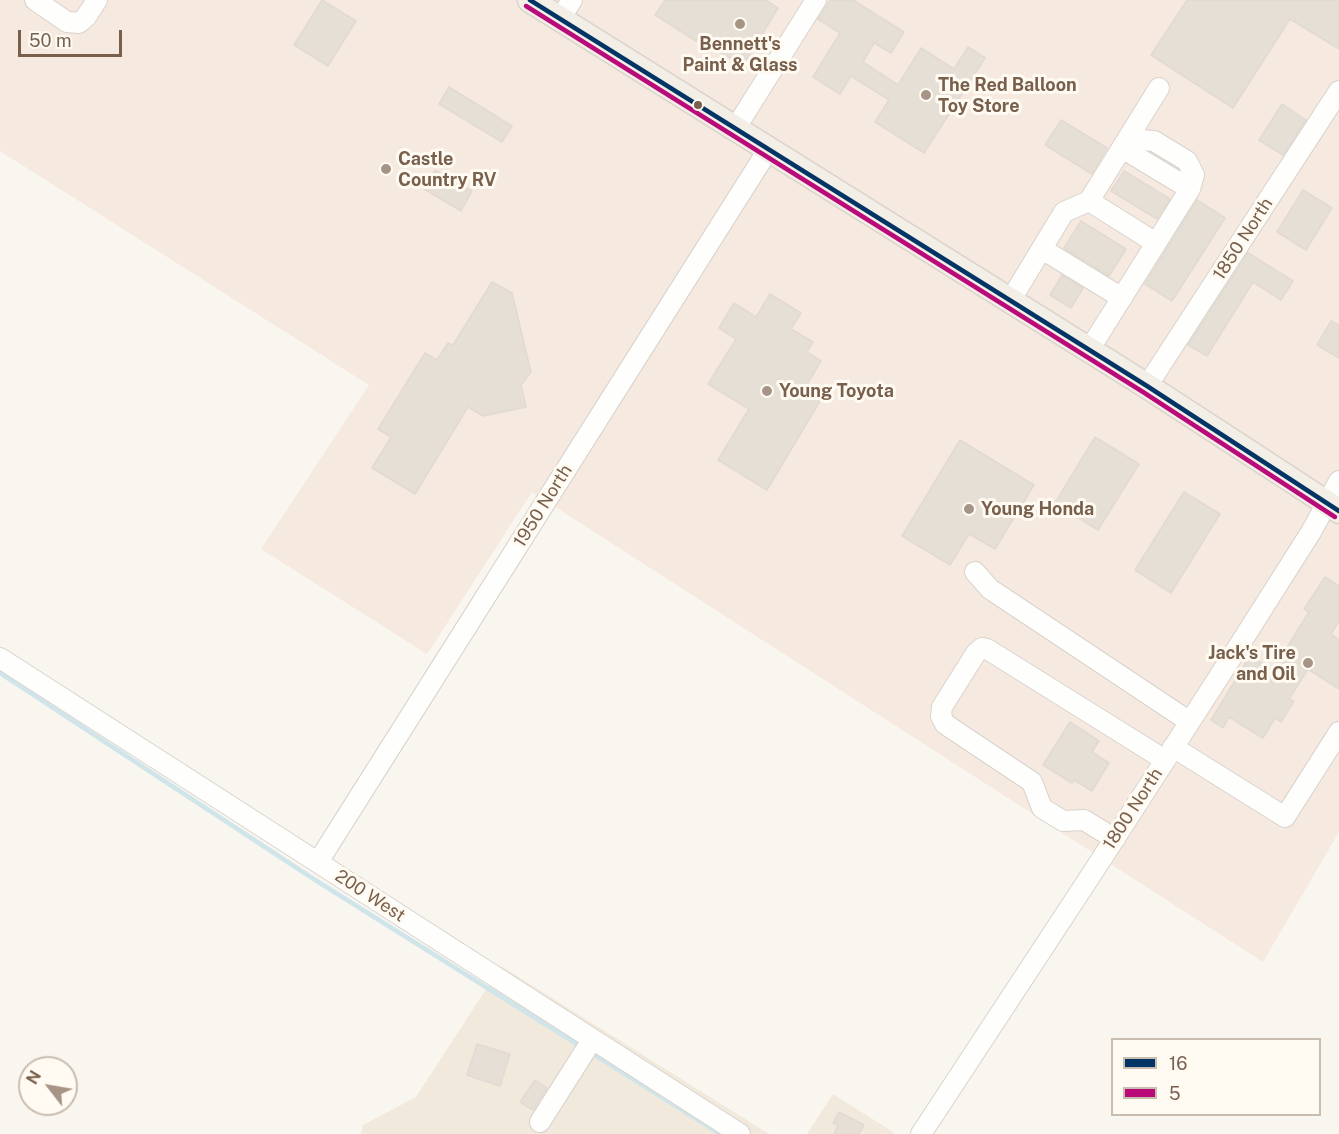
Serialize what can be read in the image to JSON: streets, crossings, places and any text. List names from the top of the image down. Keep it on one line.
{"streets":{"street":["1850 North","1950 North","1800 North","200 West"]},"crossings":[["1950 North","200 West"]],"places":["Bennett's Paint & Glass","The Red Balloon Toy Store","Castle Country RV","Young Toyota","Young Honda","Jack's Tire and Oil"],"lines":["transit line 16","transit line 5"],"legend":["16","5"],"scale_bar":"50 m","north":"top left"}
